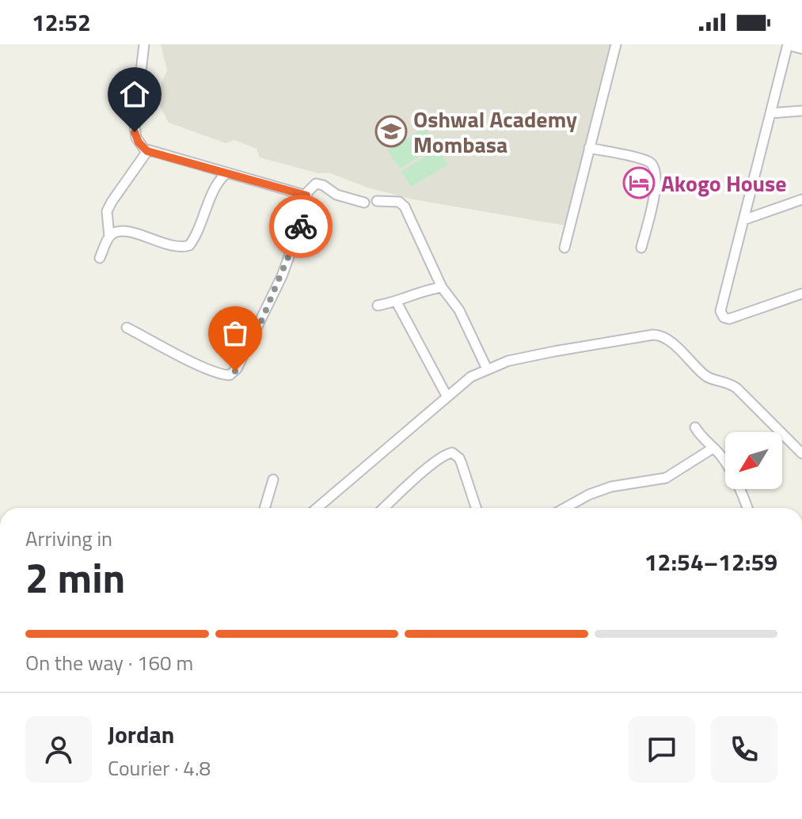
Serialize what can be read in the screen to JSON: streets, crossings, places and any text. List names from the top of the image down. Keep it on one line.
{"places":{"school or university":["Oshwal Academy Mombasa"],"hotel":["Akogo House"]},"north":"bottom left","page":{"status":"12:52","heading":["2 min","Arriving in","12:54–12:59"],"panel":["Jordan","Courier · 4.8"],"bar":"On the way · 160 m"}}
